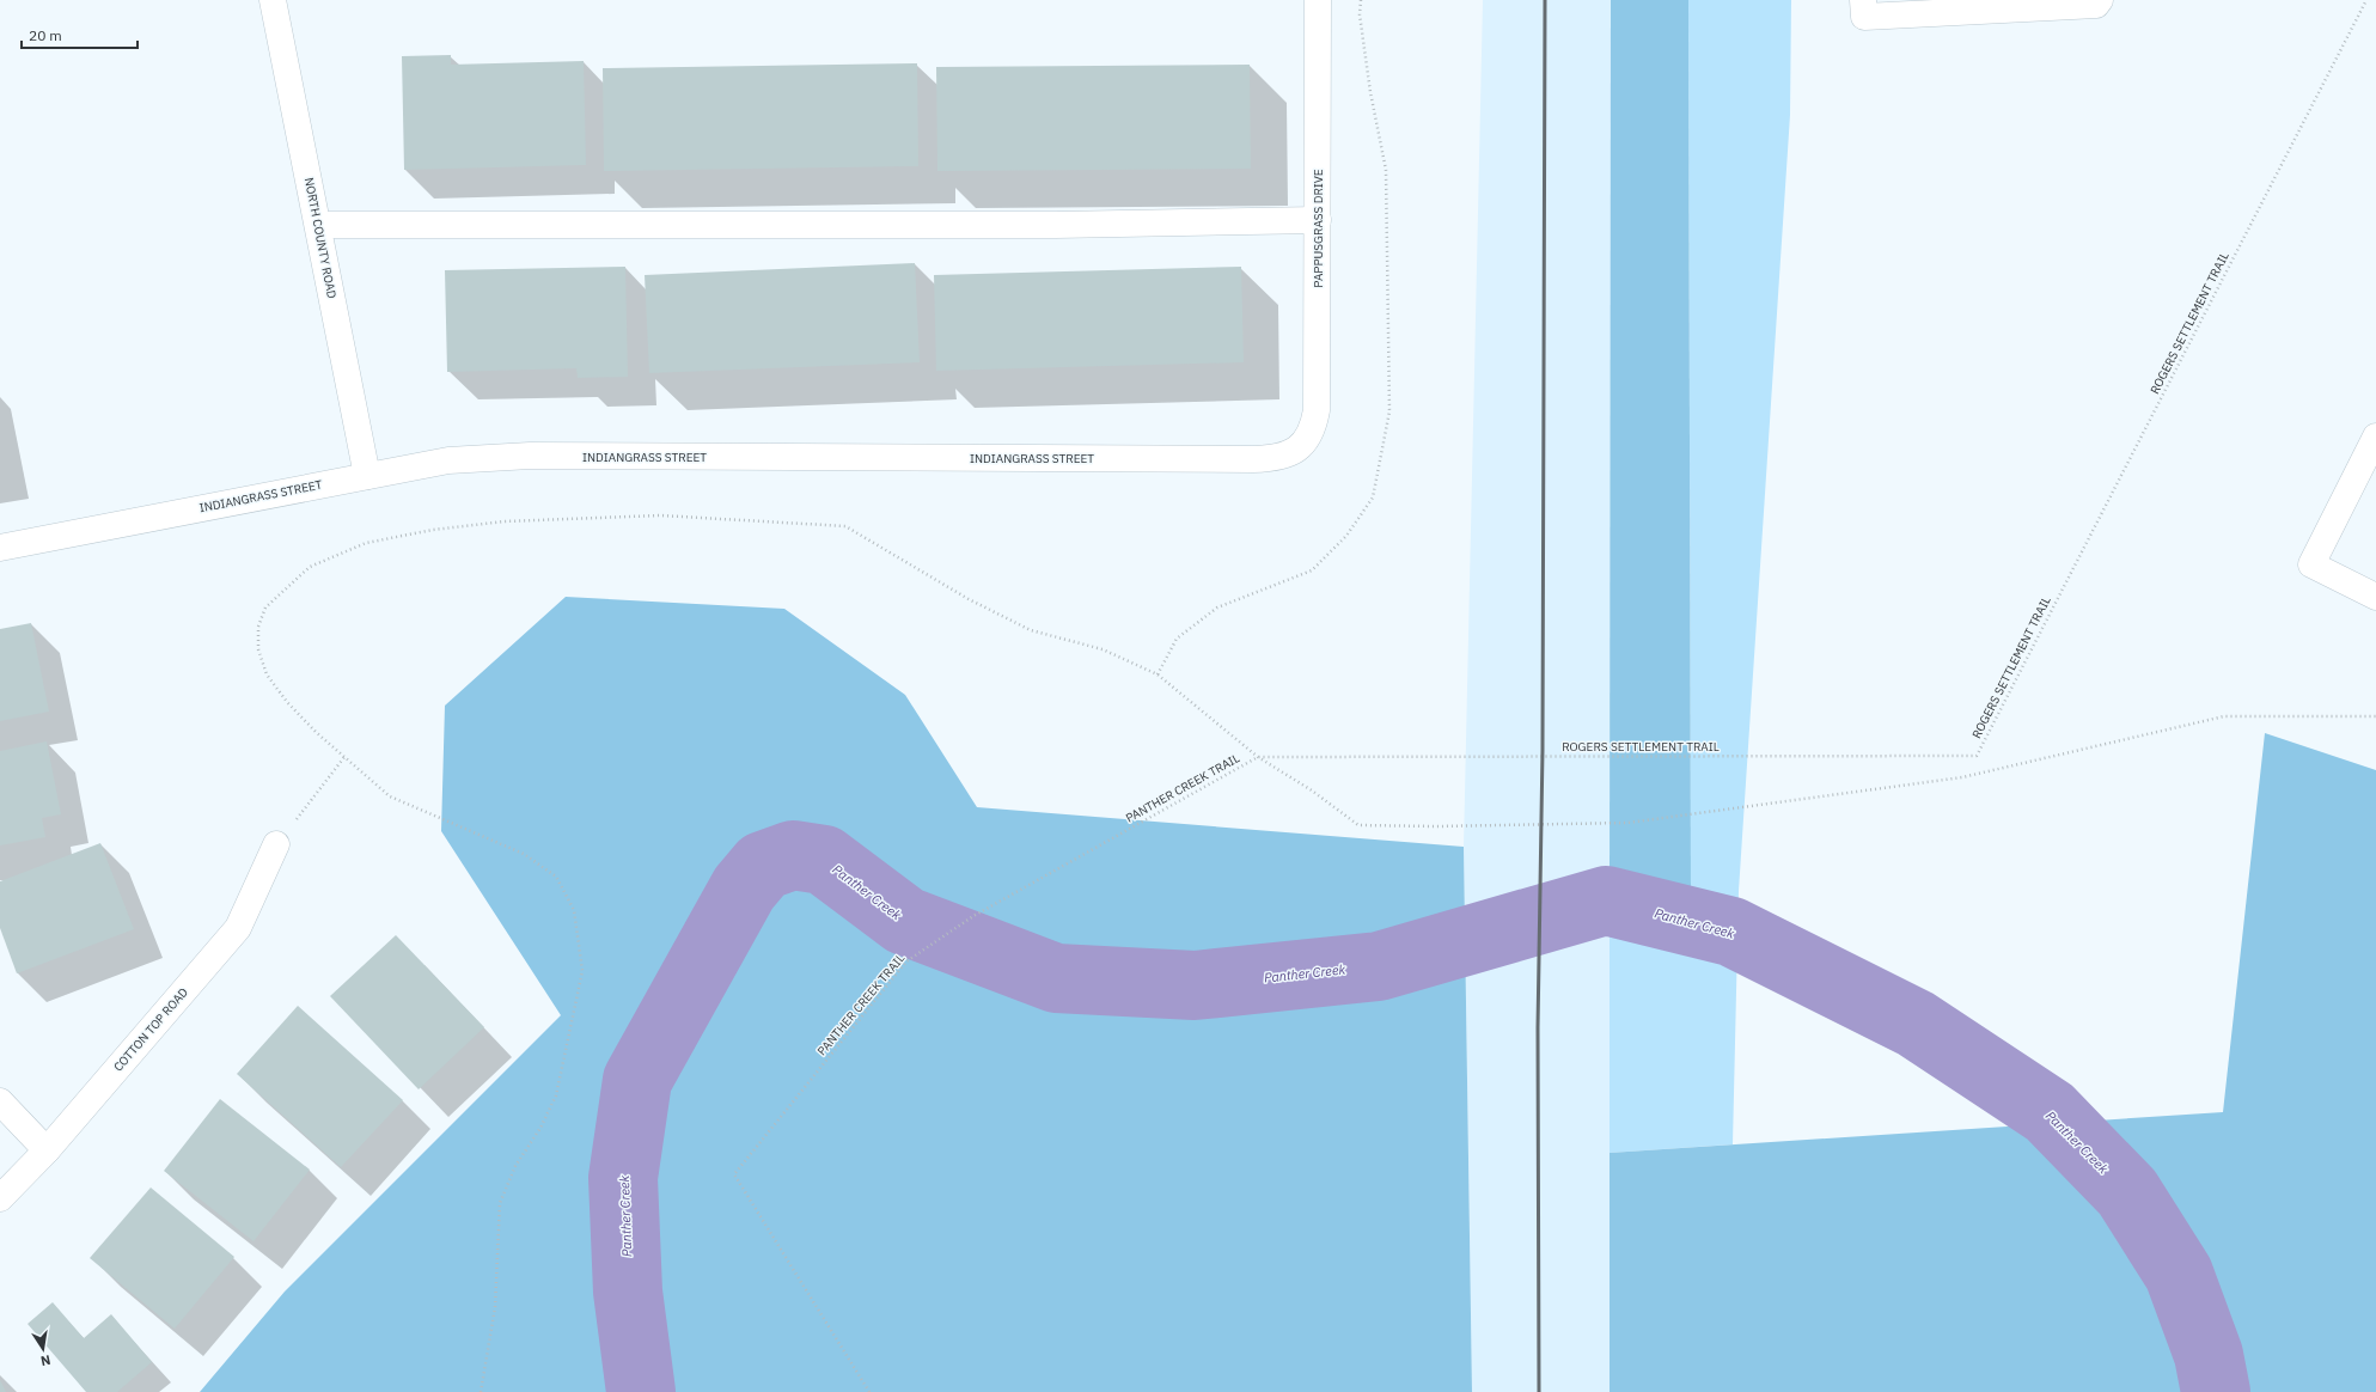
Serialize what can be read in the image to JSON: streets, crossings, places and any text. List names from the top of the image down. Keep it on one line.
{"streets":{"street":["PAPPUSGRASS DRIVE","NORTH COUNTY ROAD","INDIANGRASS STREET","COTTON TOP ROAD"],"path":["ROGERS SETTLEMENT TRAIL","PANTHER CREEK TRAIL"]},"crossings":[["PAPPUSGRASS DRIVE","INDIANGRASS STREET"],["NORTH COUNTY ROAD","INDIANGRASS STREET"],["ROGERS SETTLEMENT TRAIL","PANTHER CREEK TRAIL"]],"water":["Panther Creek"],"scale_bar":"20 m","north":"bottom"}
